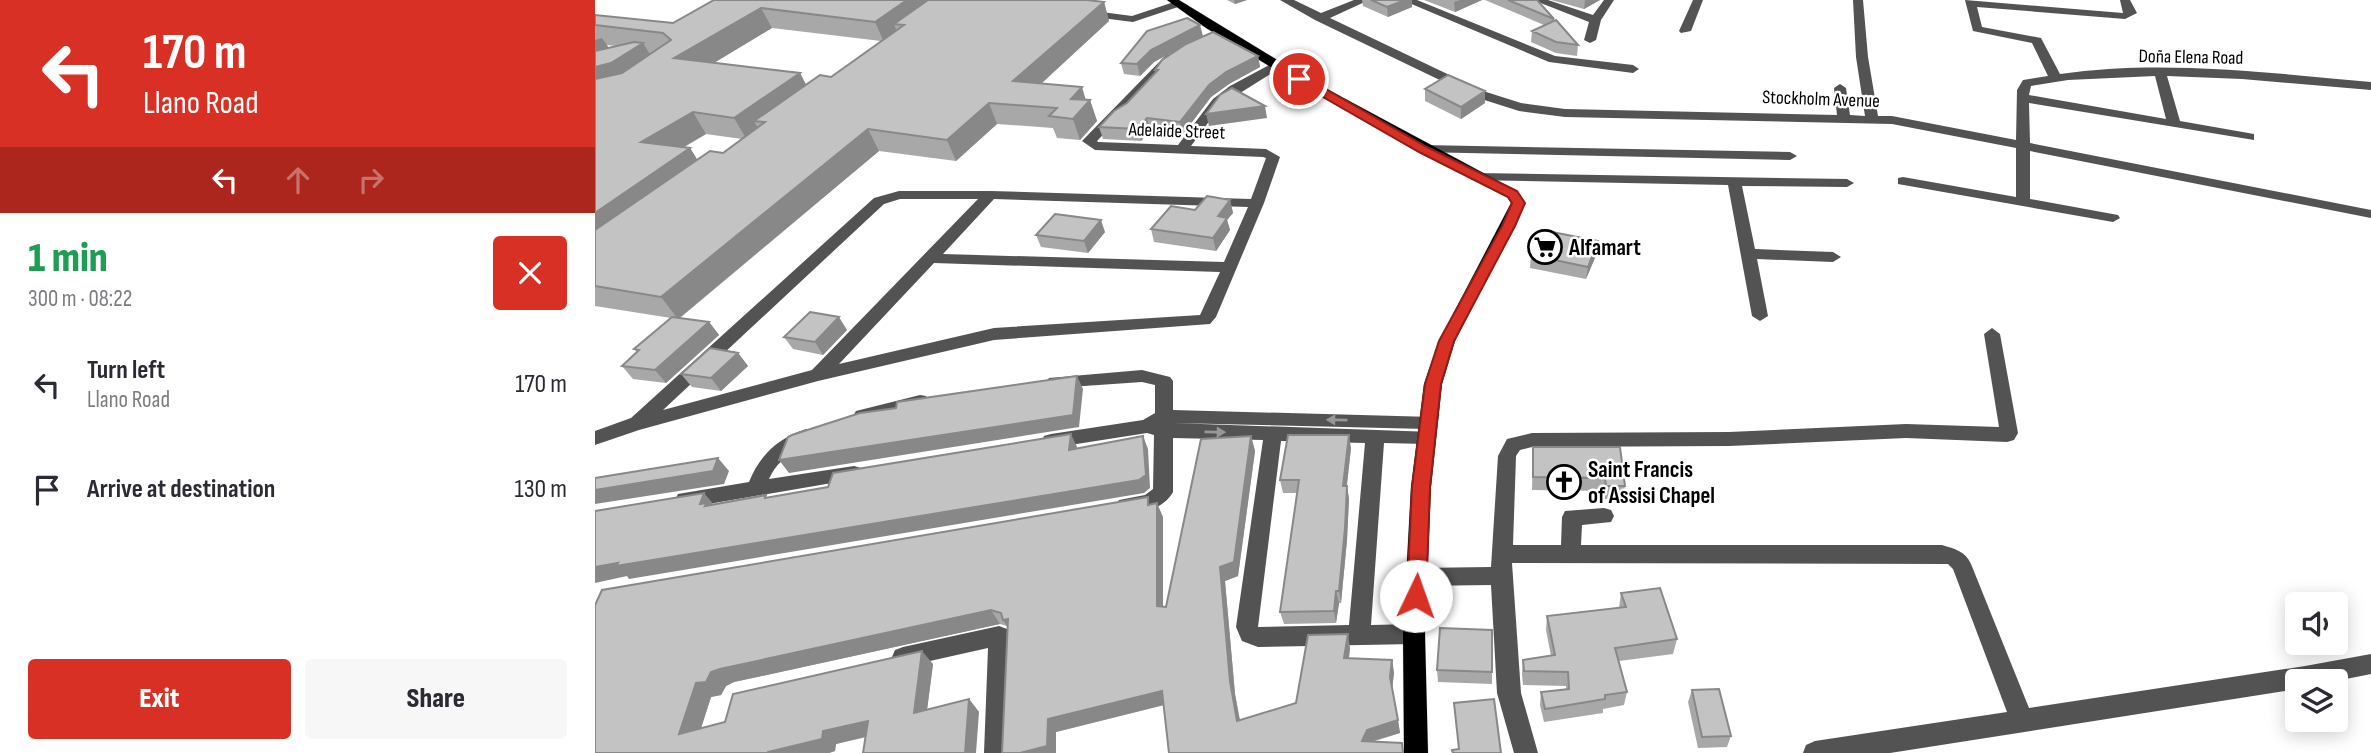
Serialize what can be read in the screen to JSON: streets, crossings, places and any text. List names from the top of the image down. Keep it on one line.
{"streets":{"street":["Doña Elena Road","Stockholm Avenue","Adelaide Street"]},"places":{"supermarket":["Alfamart"],"church":["Saint Francis of Assisi Chapel"]},"page":{"turn":["170 m","Llano Road"],"heading":["1 min","300 m · 08:22"],"list":[{"name":"Turn left","note":"Llano Road","value":"170 m"},{"name":"Arrive at destination","value":"130 m"}],"buttons":["Exit","Share"]}}
